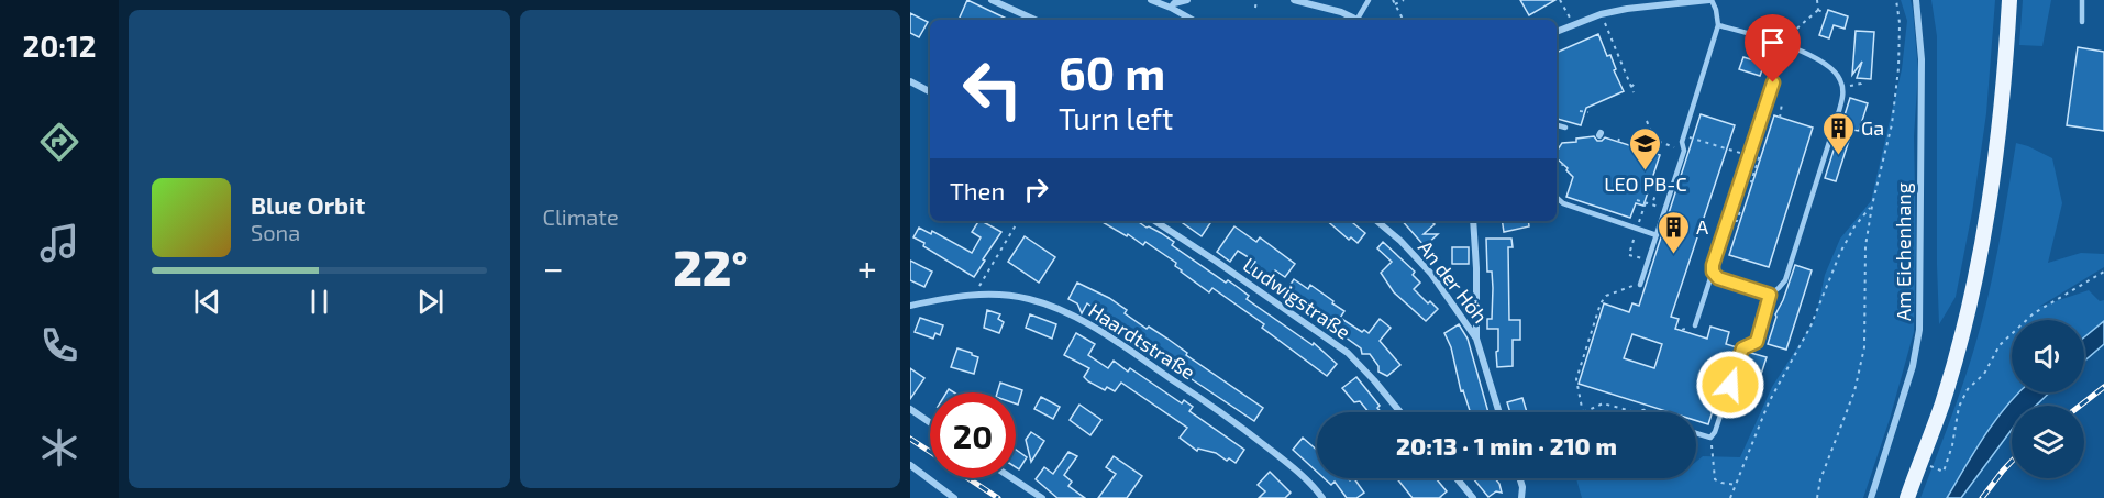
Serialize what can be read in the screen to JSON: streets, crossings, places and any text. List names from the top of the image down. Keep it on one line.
{"streets":{"street":["Am Eichenhang","An der Höh","Ludwigstraße","Haardtstraße"]},"places":{"building":["Ga","A"],"school or university":["LEO PB-C"]},"page":{"tabs":"20:12","tile":"Climate","turn":["60 m","Turn left"],"then":"Then","song":["Blue Orbit","Sona"],"heat":["−","22°","+"],"limit":"20","trip":"20:13 · 1 min · 210 m"}}
